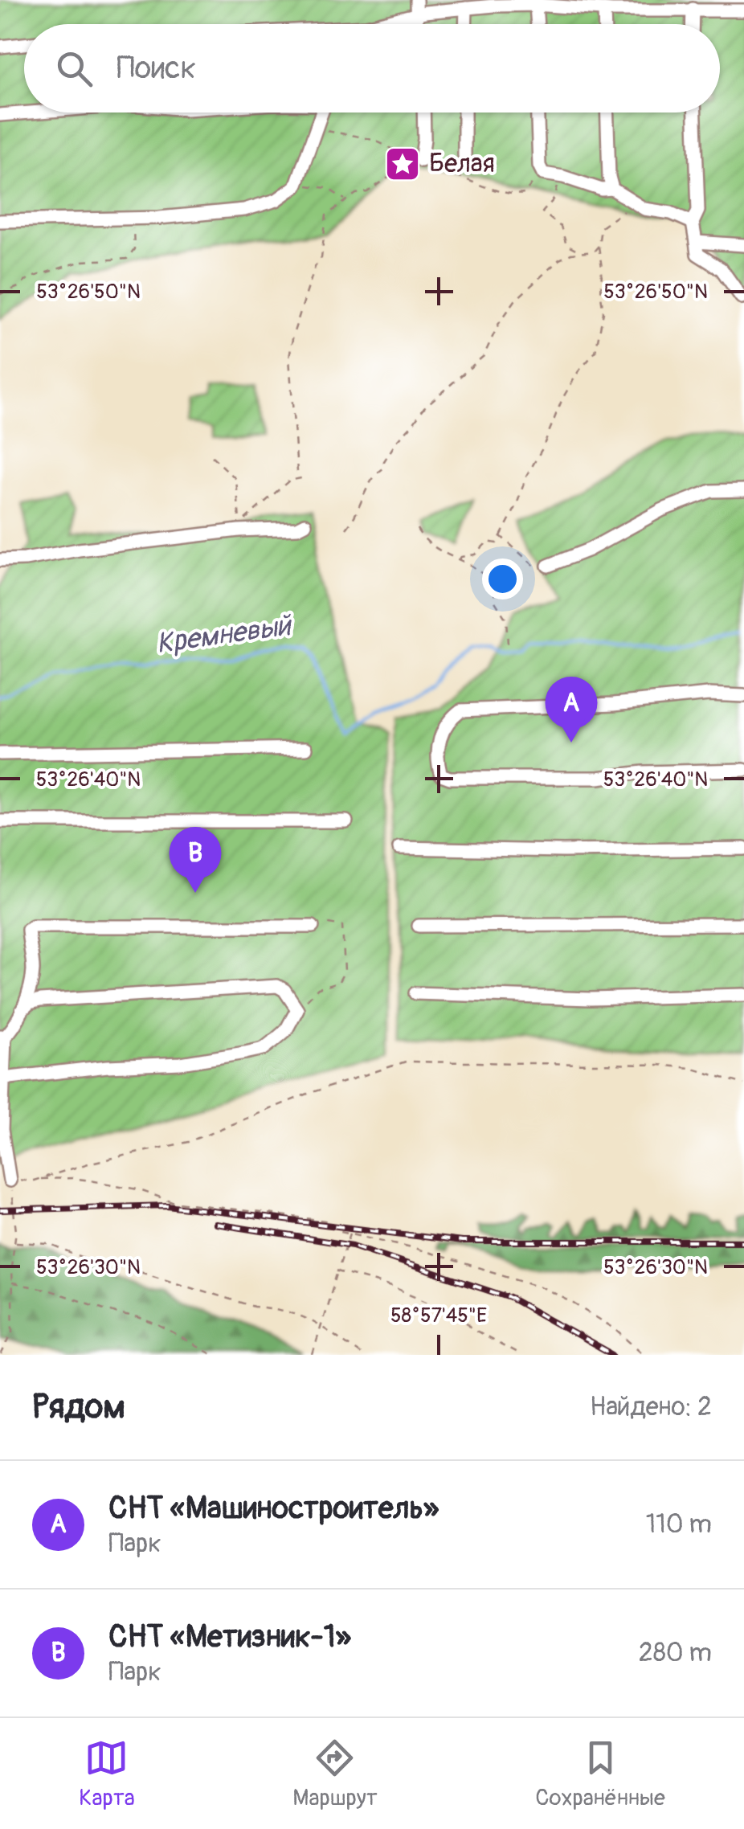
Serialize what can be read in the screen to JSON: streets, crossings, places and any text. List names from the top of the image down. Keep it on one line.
{"water":["Кремневый"],"places":{"place":["Белая"]},"page":{"search":"Поиск","pins":["A","B"],"heading":["Рядом","Найдено: 2"],"list":[{"mark":"A","name":"СНТ «Машиностроитель»","note":"Парк","value":"110 m"},{"mark":"B","name":"СНТ «Метизник-1»","note":"Парк","value":"280 m"}],"nav":["Карта","Маршрут","Сохранённые"]},"coordinates":["53°26'50\"N","53°26'40\"N","53°26'30\"N","58°57'45\"E"]}
